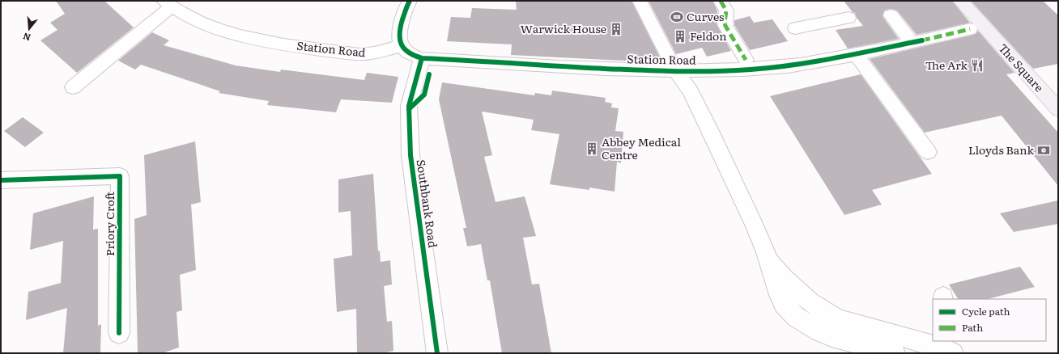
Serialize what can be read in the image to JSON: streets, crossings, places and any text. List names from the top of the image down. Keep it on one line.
{"streets":{"main road":["The Square"],"street":["Station Road","Southbank Road","Priory Croft"]},"crossings":[["Station Road","The Square"],["Station Road","Southbank Road"]],"places":{"sports":["Curves"],"building":["Warwick House","Feldon","Abbey Medical Centre"],"restaurant":["The Ark"],"bank":["Lloyds Bank"]},"legend":["Cycle path","Path"],"north":"bottom"}
